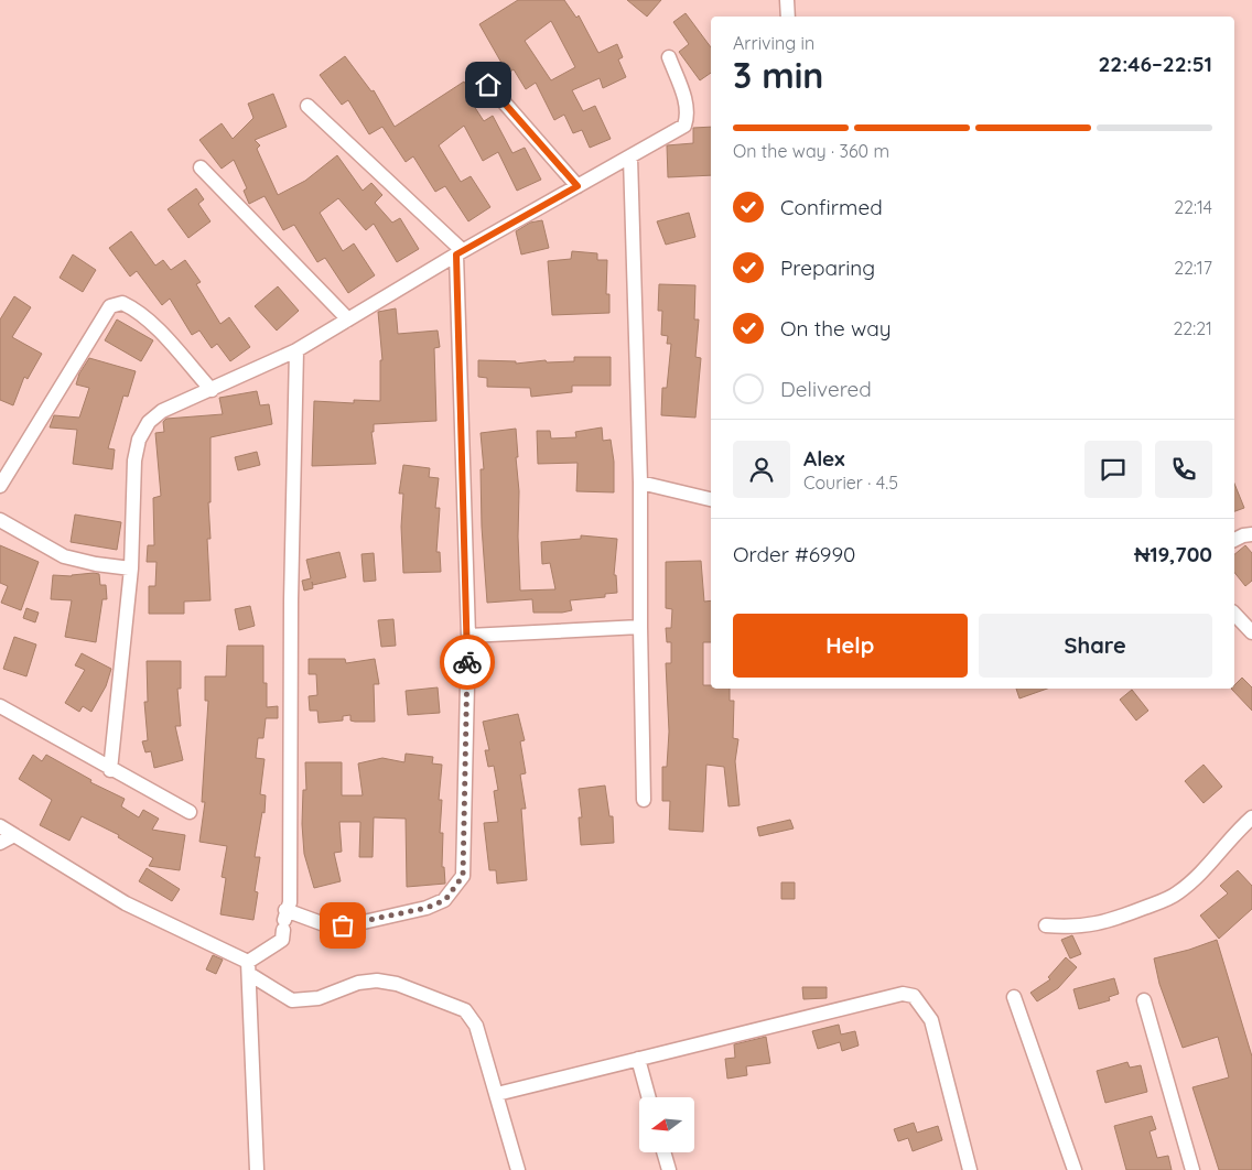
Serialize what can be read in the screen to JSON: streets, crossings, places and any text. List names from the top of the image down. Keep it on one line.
{"north":"left","page":{"heading":["3 min","Arriving in","22:46–22:51"],"panel":["Alex","Courier · 4.5","Order #6990","₦19,700"],"bar":"On the way · 360 m","list":[["Confirmed","22:14"],["Preparing","22:17"],["On the way","22:21"],"Delivered"],"buttons":["Help","Share"]}}
